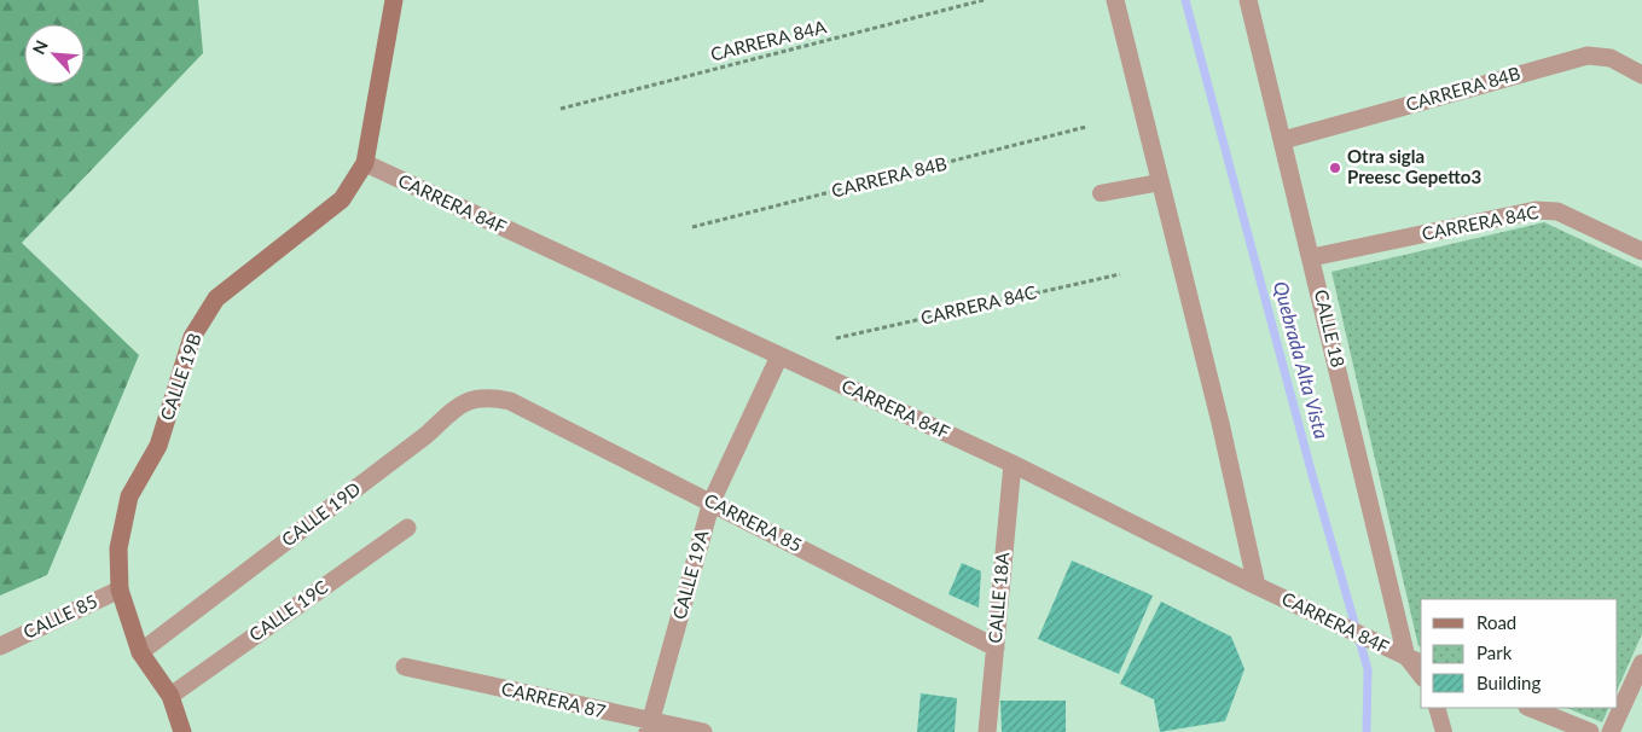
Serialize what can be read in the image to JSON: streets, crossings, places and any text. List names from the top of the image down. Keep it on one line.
{"streets":{"street":["CARRERA 84B","CARRERA 84F","CARRERA 84C","CALLE 18","CALLE 19B","CALLE 19D","CARRERA 85","CALLE 19A","CALLE 18A","CALLE 19C","CALLE 85","CARRERA 87"],"path":["CARRERA 84A"]},"crossings":[["CARRERA 84B","CALLE 18"],["CARRERA 84F","CALLE 18"],["CARRERA 84F","CALLE 19B"],["CARRERA 84F","CALLE 19A"],["CARRERA 84F","CALLE 18A"],["CARRERA 84C","CALLE 18"],["CALLE 19B","CALLE 19D"],["CALLE 19B","CALLE 19C"],["CALLE 19B","CALLE 85"],["CALLE 19D","CARRERA 85"],["CARRERA 85","CALLE 19A"],["CARRERA 85","CALLE 18A"],["CALLE 19A","CARRERA 87"]],"water":["Quebrada Alta Vista"],"places":["Otra sigla Preesc Gepetto3"],"legend":["Road","Park","Building"],"north":"top left"}
